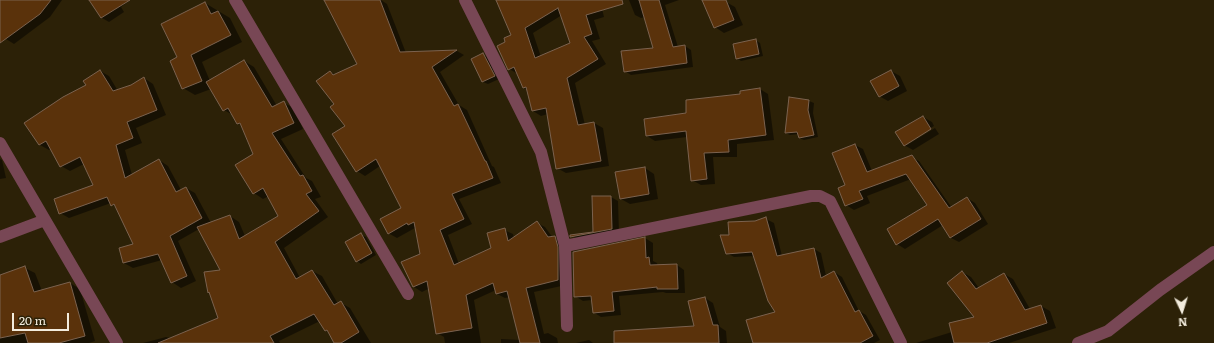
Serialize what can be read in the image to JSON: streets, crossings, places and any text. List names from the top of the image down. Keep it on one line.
{"scale_bar":"20 m","north":"bottom"}
